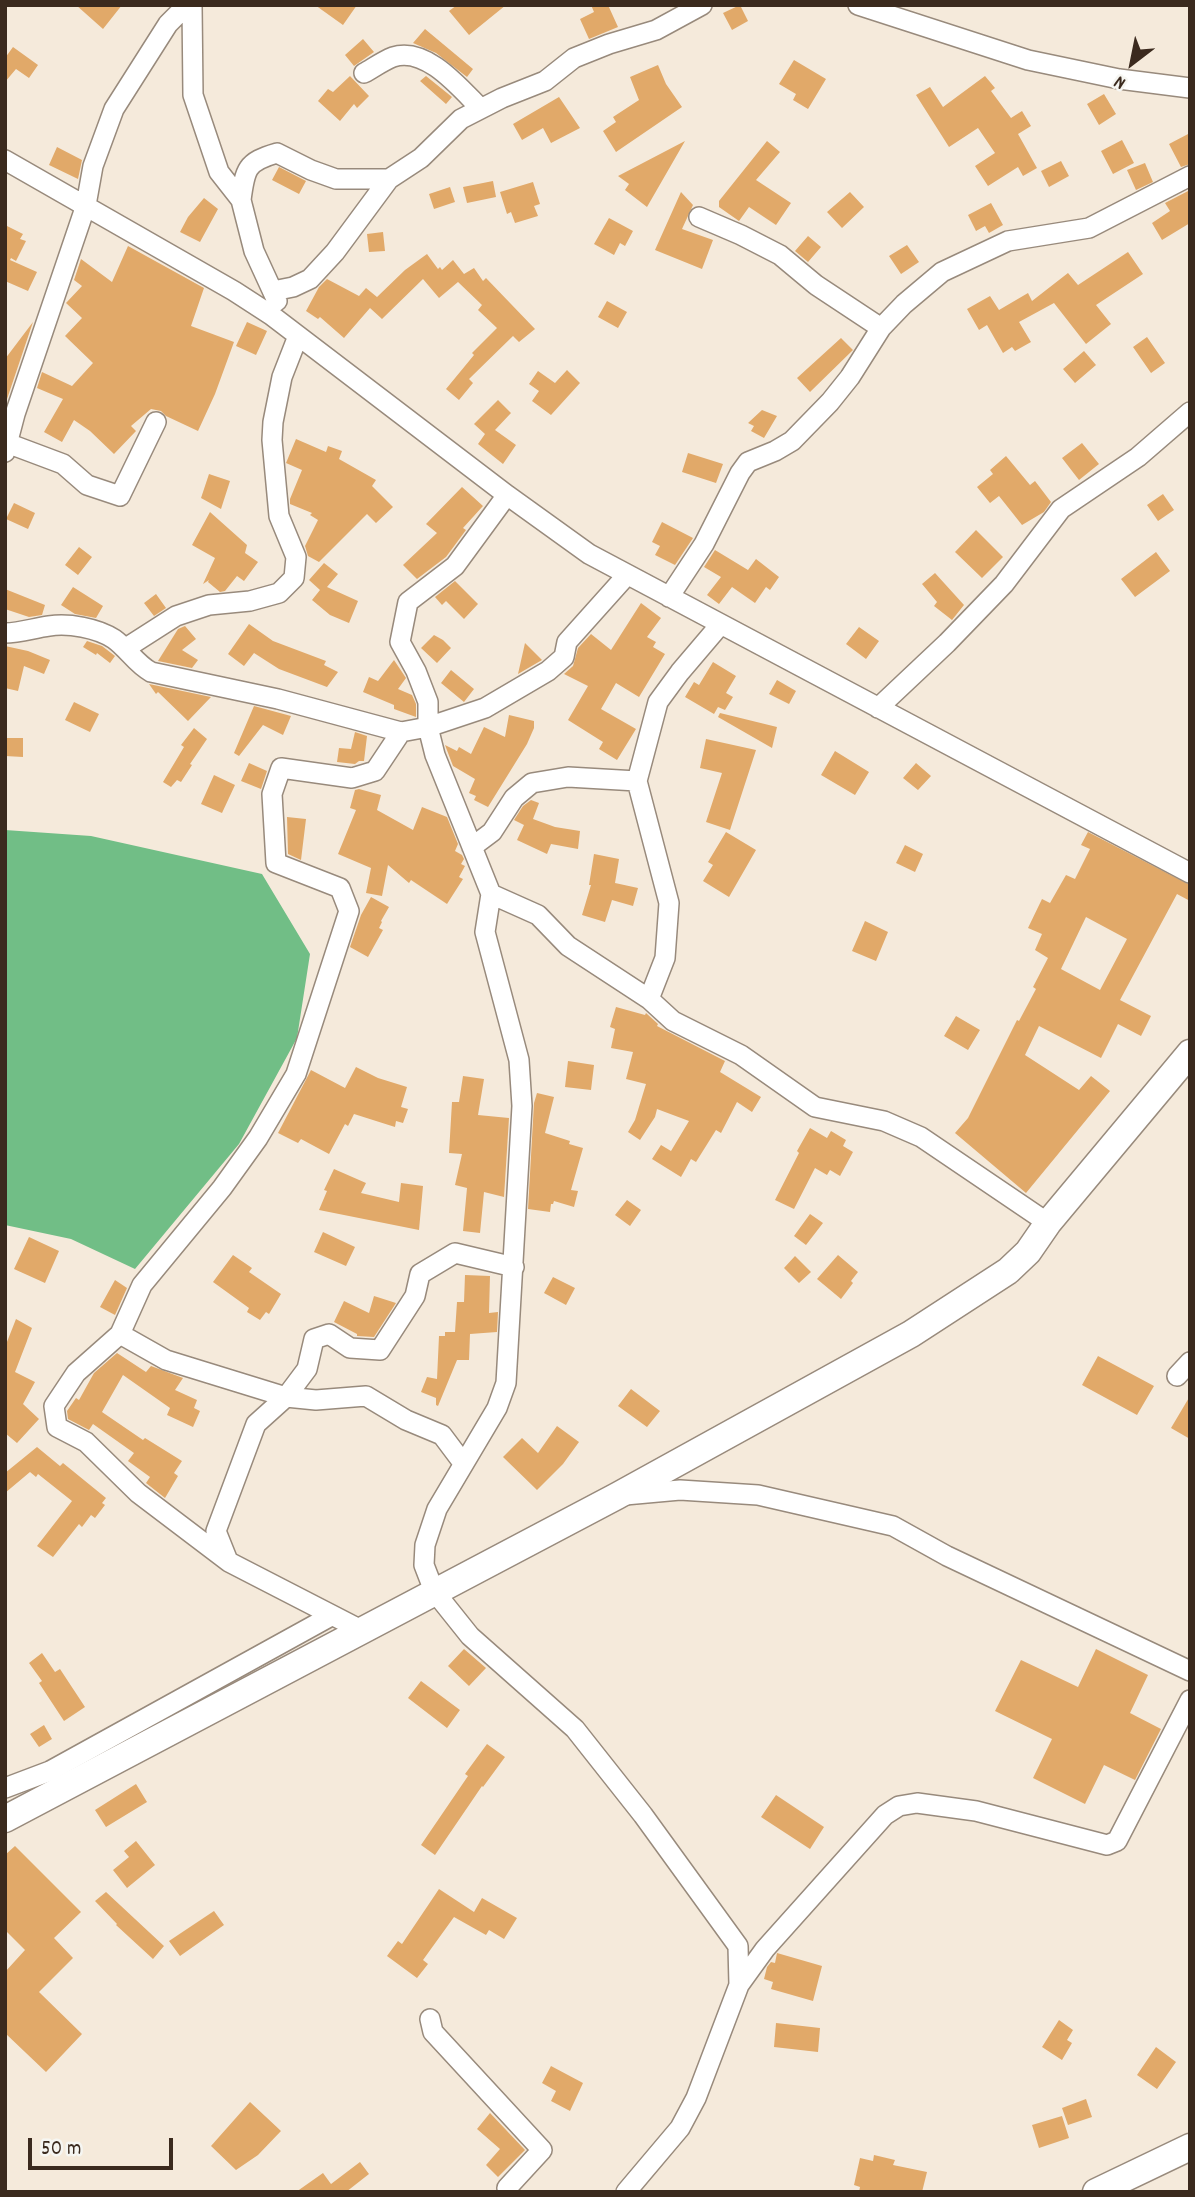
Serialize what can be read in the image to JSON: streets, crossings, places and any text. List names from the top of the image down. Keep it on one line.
{"scale_bar":"50 m","north":"bottom left"}
